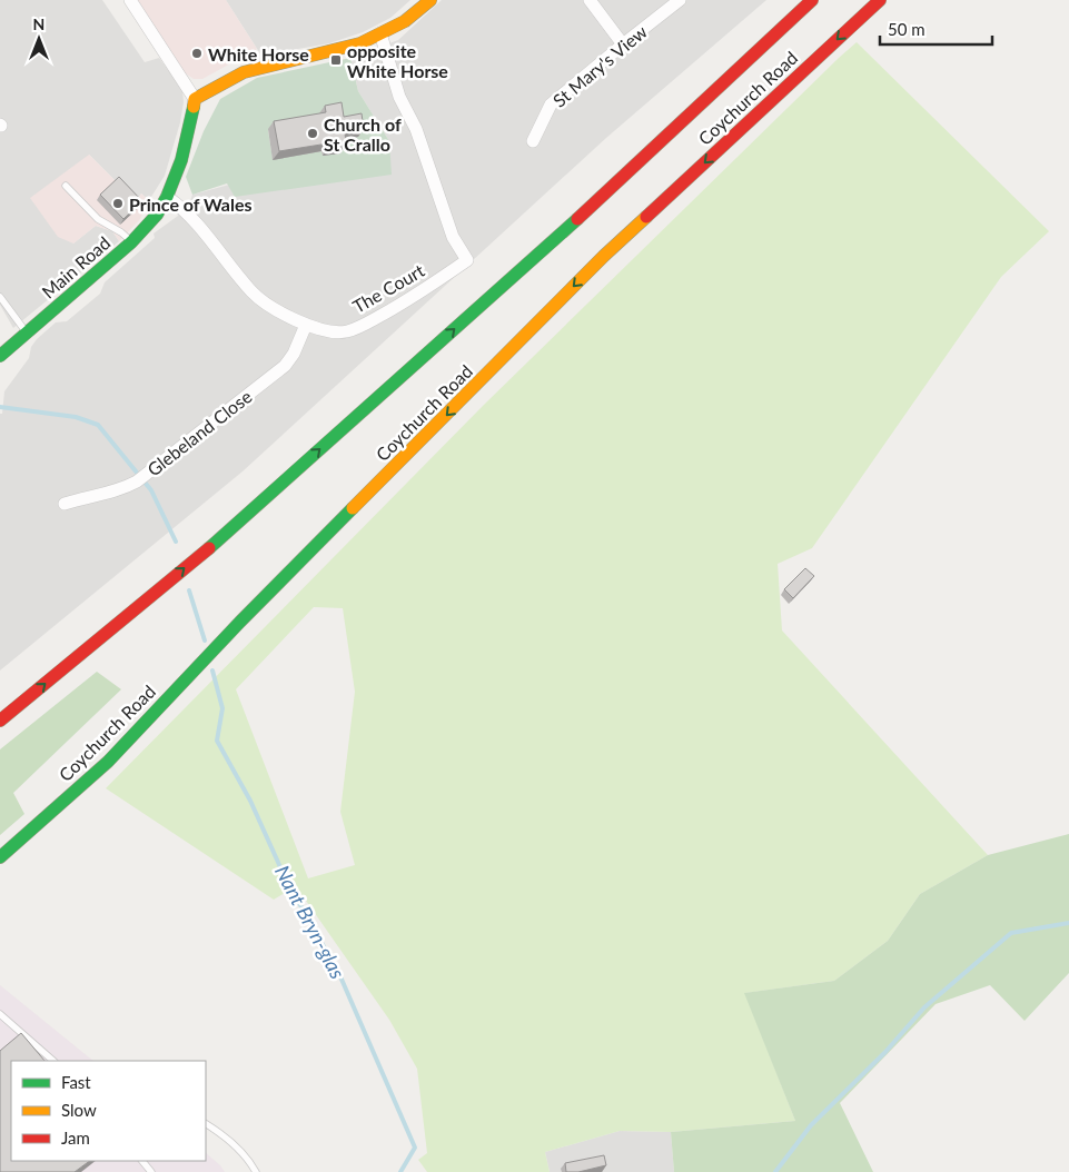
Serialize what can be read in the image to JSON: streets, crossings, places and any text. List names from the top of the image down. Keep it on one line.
{"streets":{"main road":["Coychurch Road","Main Road"],"street":["St Mary's View","The Court","Glebeland Close"]},"crossings":[["Main Road","The Court"],["The Court","Glebeland Close"]],"water":["Nant Bryn-glas"],"places":{"other":["White Horse","Church of St Crallo","Prince of Wales"],"transit":["opposite White Horse"]},"legend":["Fast","Slow","Jam"],"scale_bar":"50 m","north":"top"}
